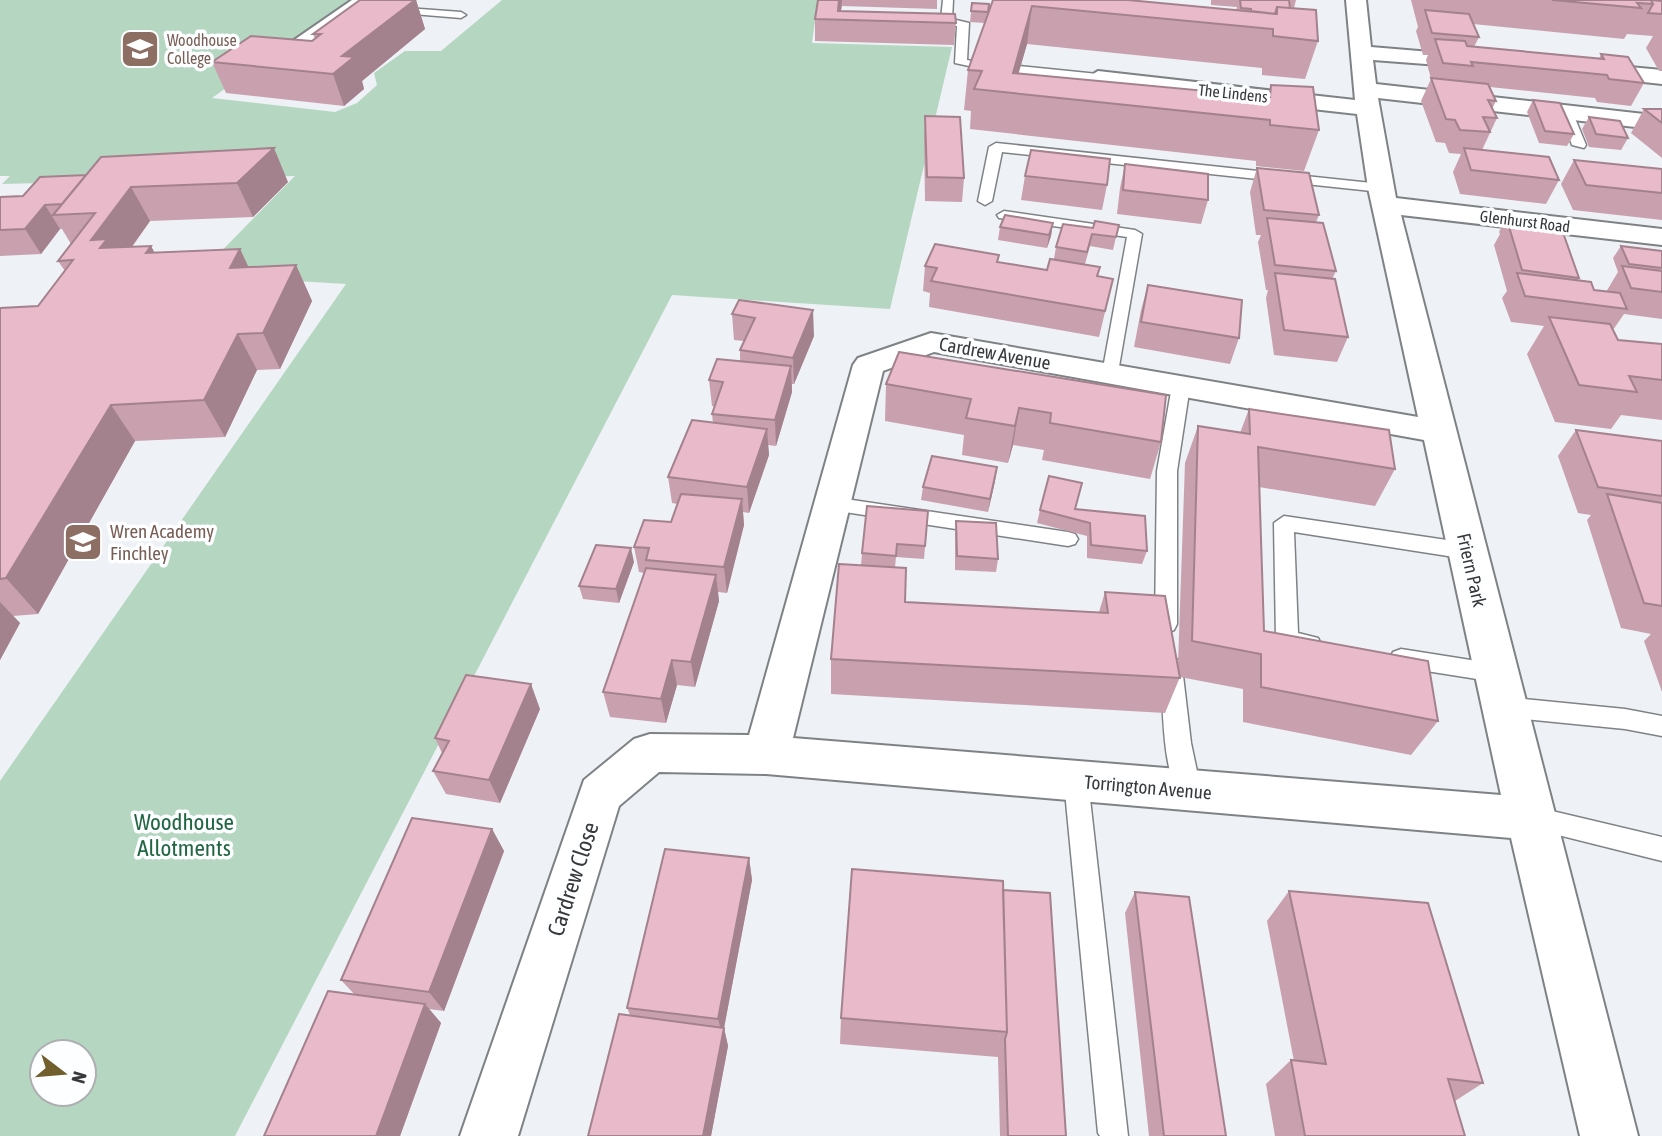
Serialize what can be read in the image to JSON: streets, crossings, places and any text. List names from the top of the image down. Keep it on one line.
{"streets":{"street":["The Lindens","Glenhurst Road","Cardrew Avenue","Friern Park","Torrington Avenue","Cardrew Close"]},"crossings":[["The Lindens","Friern Park"],["Glenhurst Road","Friern Park"],["Cardrew Avenue","Friern Park"],["Cardrew Avenue","Torrington Avenue"],["Cardrew Avenue","Cardrew Close"],["Friern Park","Torrington Avenue"],["Torrington Avenue","Cardrew Close"]],"parks":["Woodhouse Allotments"],"places":{"school or university":["Woodhouse College","Wren Academy Finchley"]},"north":"right"}
